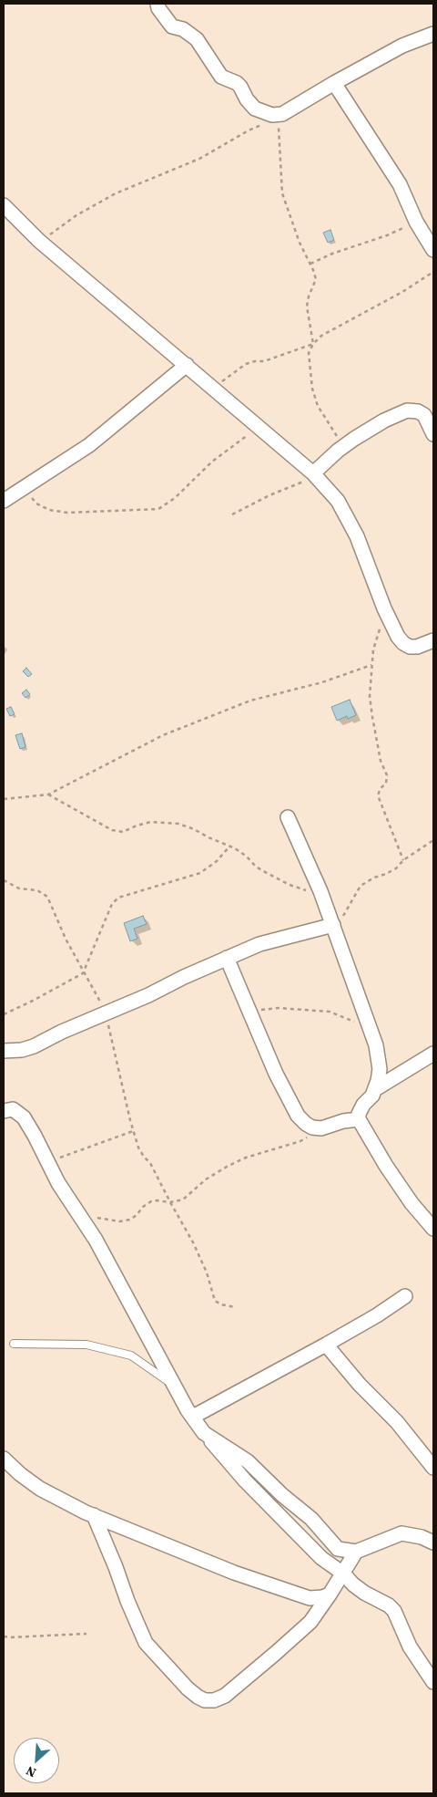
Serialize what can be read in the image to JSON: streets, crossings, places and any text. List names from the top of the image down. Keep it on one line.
{"north":"bottom left"}
